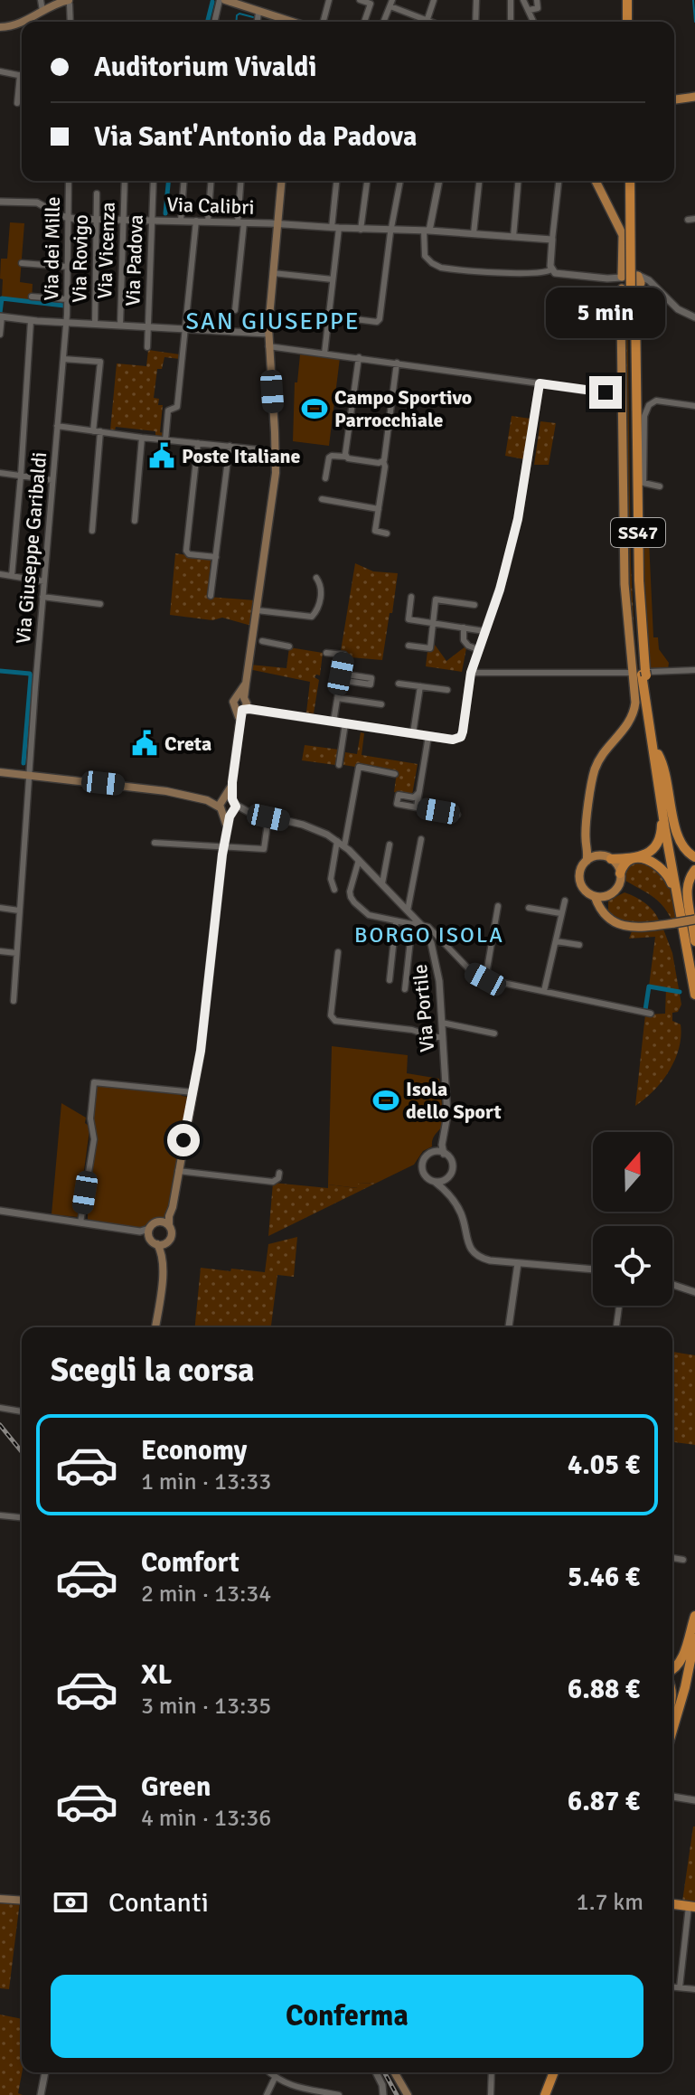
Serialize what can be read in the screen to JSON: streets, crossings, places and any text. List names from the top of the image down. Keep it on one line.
{"streets":{"highway":["SS47"],"street":["Via Calibri","Via dei Mille","Via Vicenza","Via Rovigo","Via Padova","Via Giuseppe Garibaldi","Via Portile"]},"crossings":[["Via Calibri","Via dei Mille"],["Via Calibri","Via Vicenza"],["Via Calibri","Via Rovigo"],["Via Calibri","Via Padova"],["Via dei Mille","Via Giuseppe Garibaldi"]],"districts":["SAN GIUSEPPE","BORGO ISOLA"],"places":{"sports":["Campo Sportivo Parrocchiale","Isola dello Sport"],"public building":["Poste Italiane","Creta"]},"north":"top","page":{"banner":["Auditorium Vivaldi","Via Sant'Antonio da Padova"],"bubble":"5 min","heading":"Scegli la corsa","list":[{"name":"Economy","note":"1 min · 13:33","value":"4.05 €"},{"name":"Comfort","note":"2 min · 13:34","value":"5.46 €"},{"name":"XL","note":"3 min · 13:35","value":"6.88 €"},{"name":"Green","note":"4 min · 13:36","value":"6.87 €"}],"pay":["Contanti","1.7 km"],"buttons":"Conferma"}}
